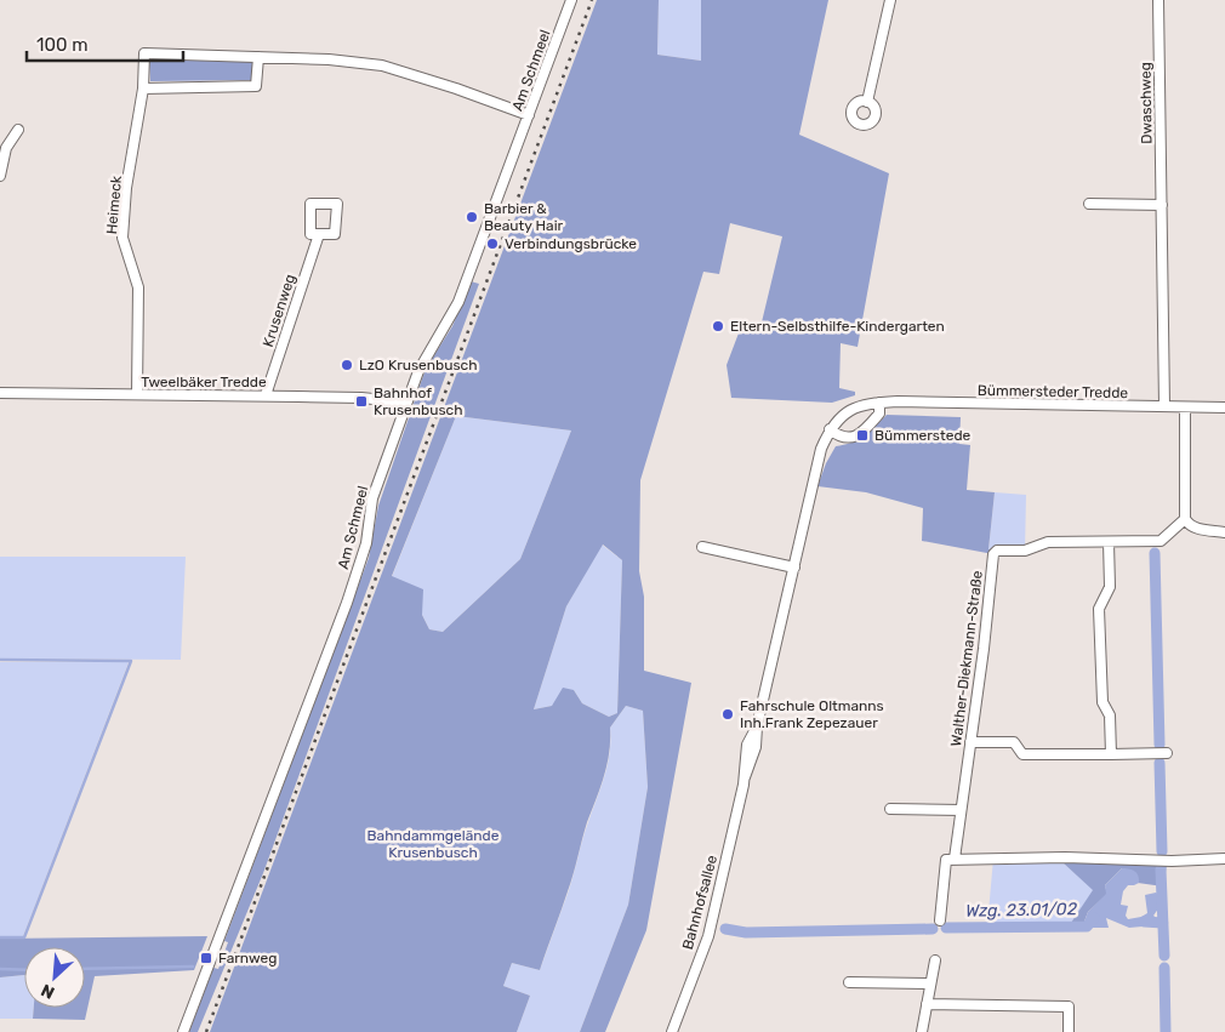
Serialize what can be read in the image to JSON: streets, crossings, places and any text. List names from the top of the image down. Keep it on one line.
{"streets":{"street":["Am Schmeel","Dwaschweg","Heimeck","Krusenweg","Tweelbäker Tredde","Bümmersteder Tredde","Walther-Diekmann-Straße","Bahnhofsallee"]},"crossings":[["Am Schmeel","Heimeck"],["Am Schmeel","Tweelbäker Tredde"],["Dwaschweg","Bümmersteder Tredde"],["Heimeck","Tweelbäker Tredde"],["Krusenweg","Tweelbäker Tredde"],["Bümmersteder Tredde","Bahnhofsallee"]],"water":["Wzg. 23.01/02"],"parks":["Bahndammgelände Krusenbusch"],"places":{"other":["Barbier & Beauty Hair","Verbindungsbrücke","Eltern-Selbsthilfe-Kindergarten","LzO Krusenbusch","Fahrschule Oltmanns Inh.Frank Zepezauer"],"transit":["Bahnhof Krusenbusch","Bümmerstede","Farnweg"]},"scale_bar":"100 m","north":"bottom left"}
